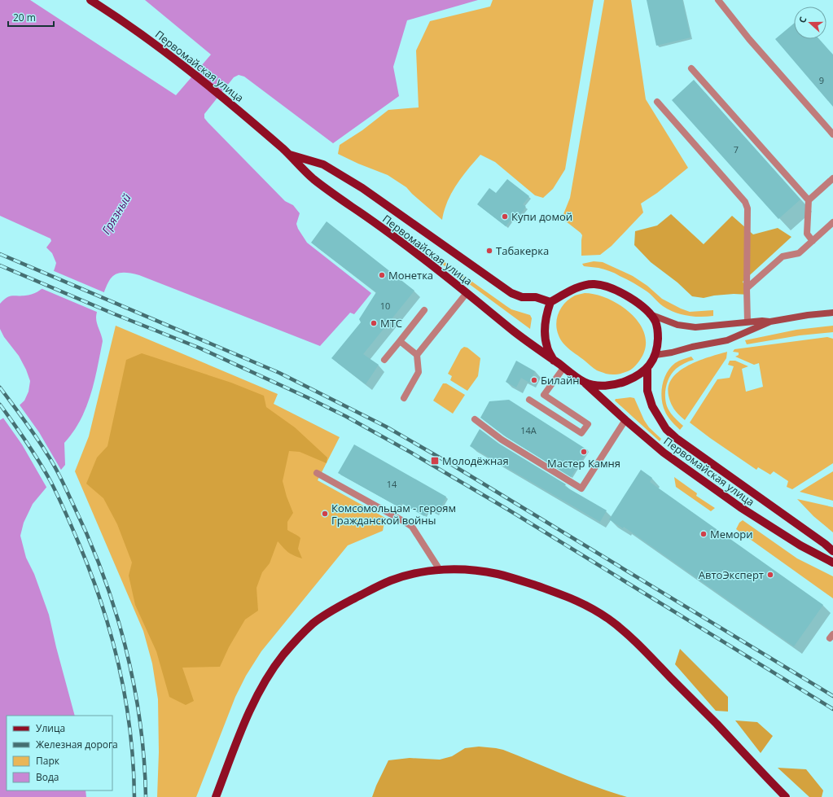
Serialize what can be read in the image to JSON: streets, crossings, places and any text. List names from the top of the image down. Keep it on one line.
{"streets":{"main road":["Первомайская улица"]},"water":["Грязный"],"places":{"other":["Купи домой","Табакерка","Монетка","МТС","Билайн","Мастер Камня","Комсомольцам - героям Гражданской войны","Мемори","АвтоЭксперт"],"transit":["Молодёжная"]},"house_numbers":["9","7","10","14А","14"],"legend":["Улица","Железная дорога","Парк","Вода"],"scale_bar":"20 m","north":"left"}
